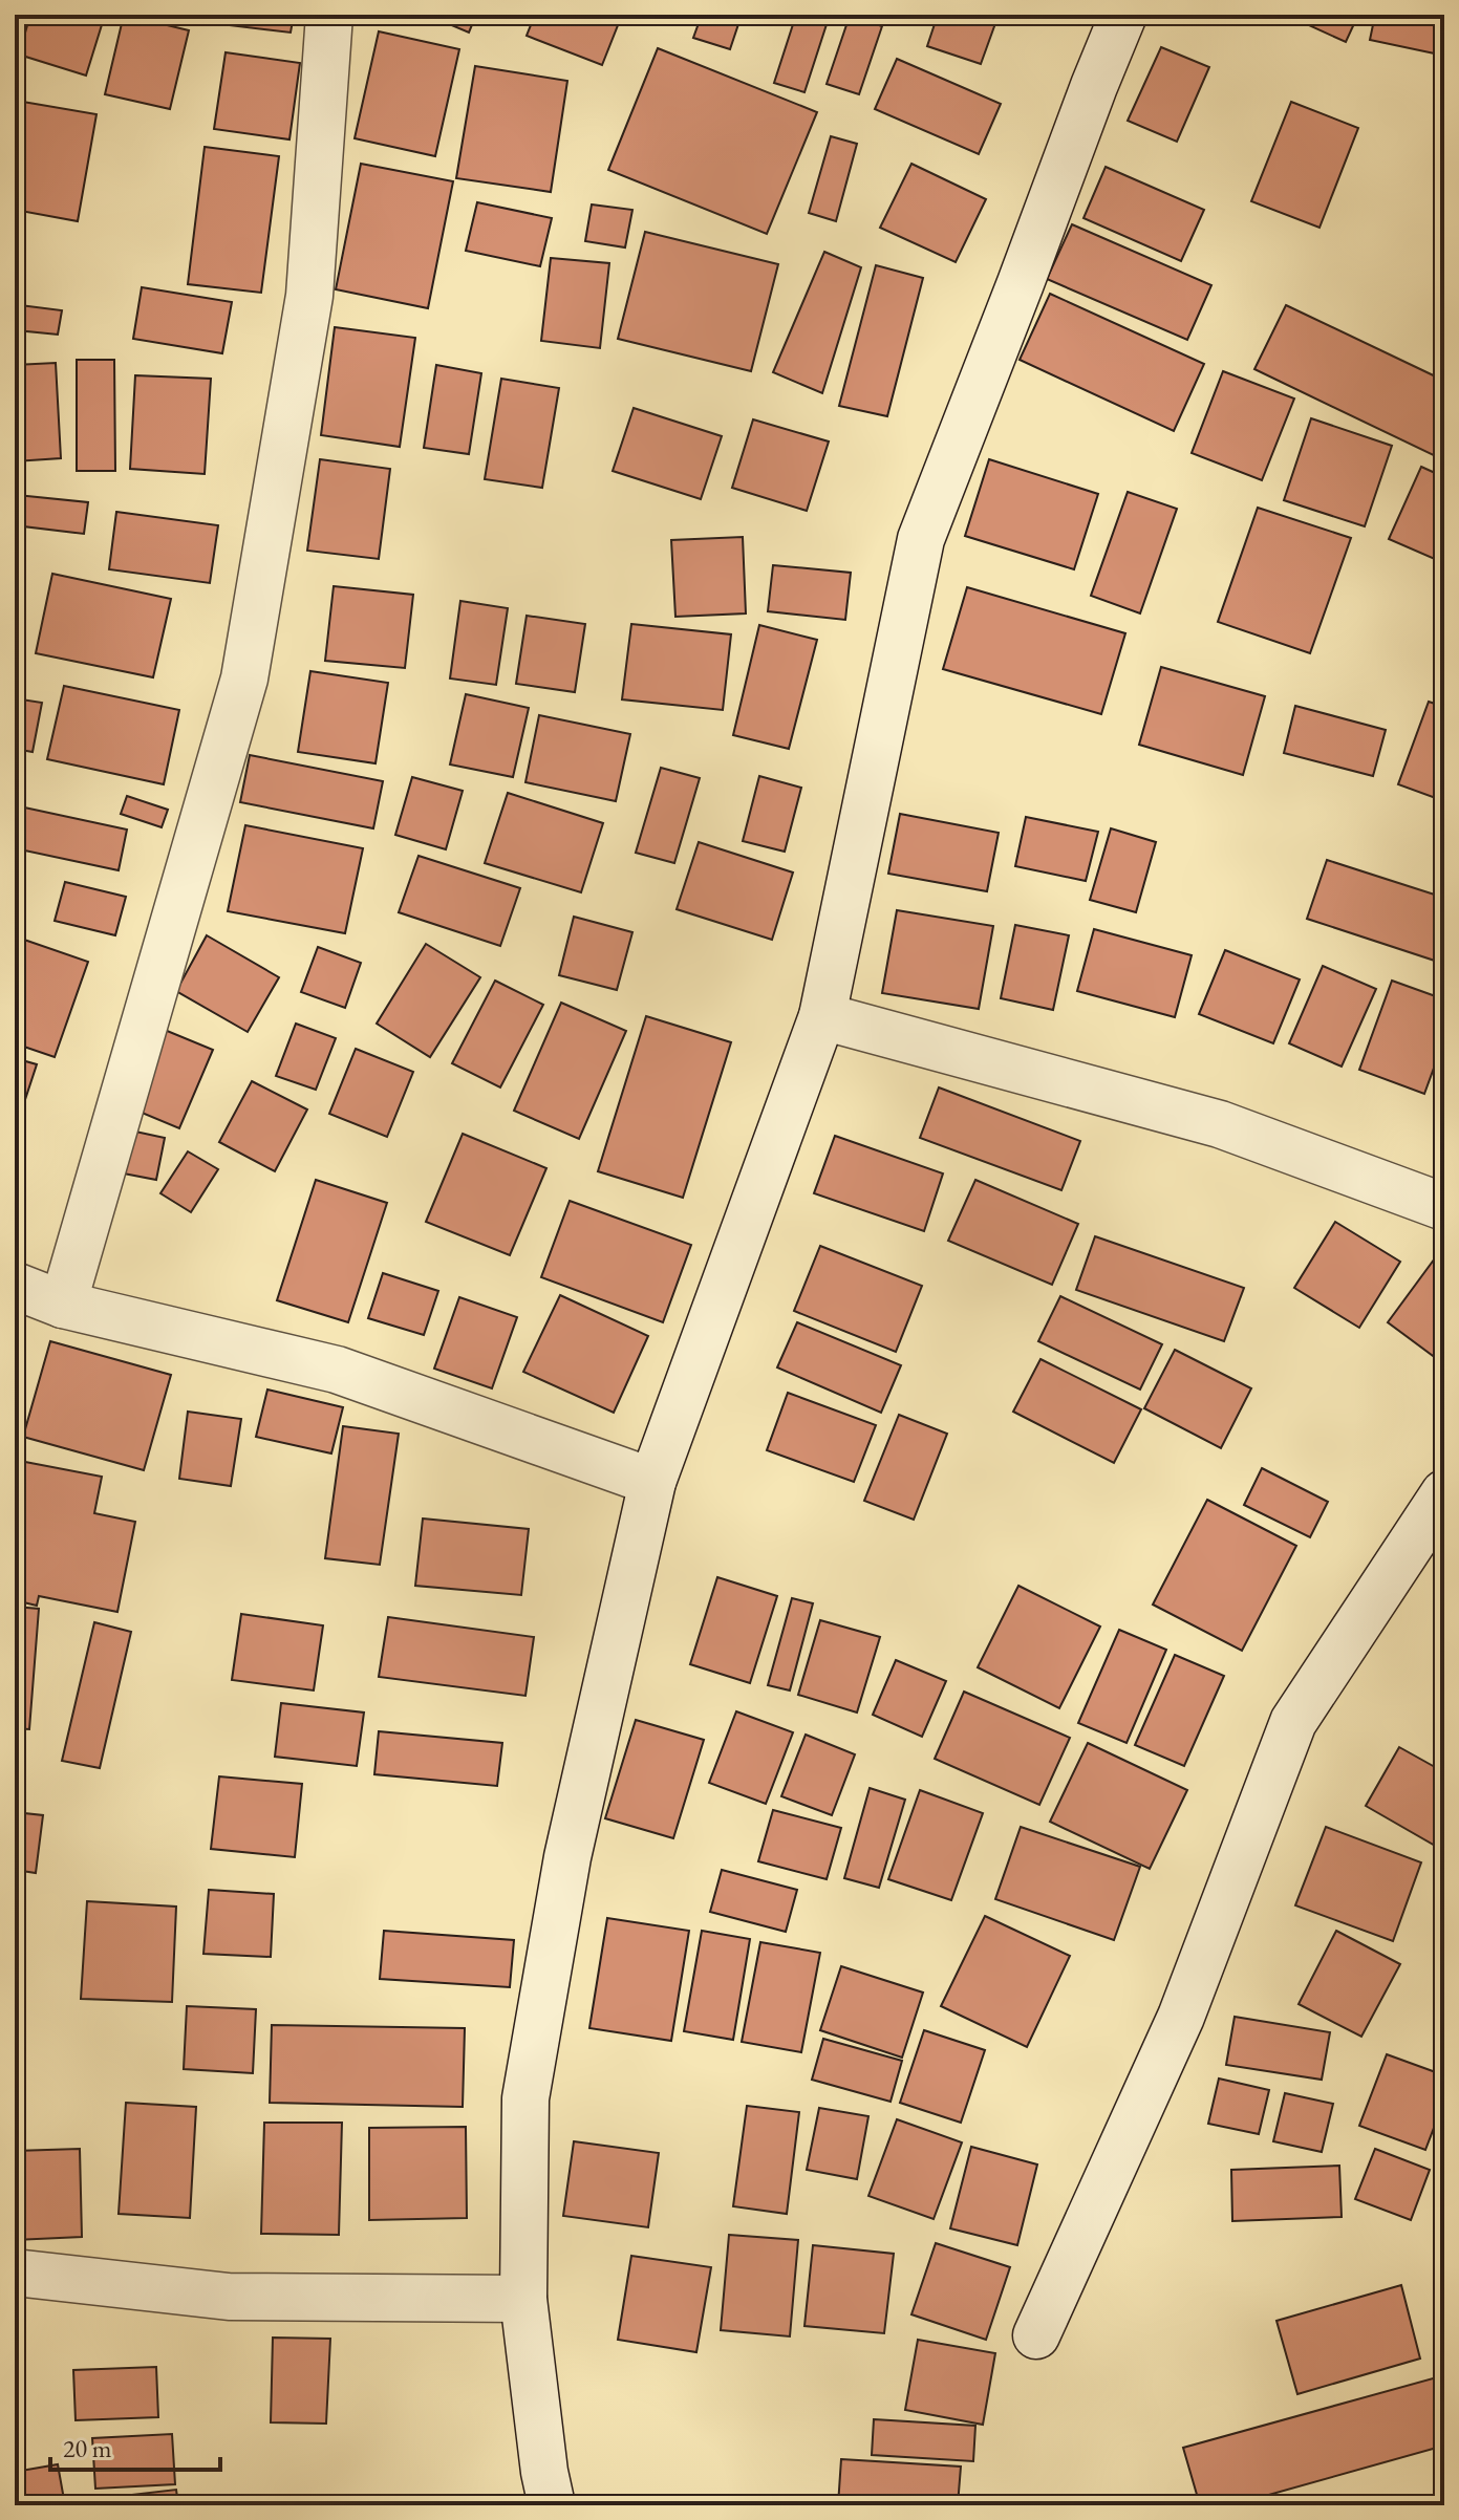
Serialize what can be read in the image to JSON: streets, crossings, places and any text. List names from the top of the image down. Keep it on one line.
{"scale_bar":"20 m"}
